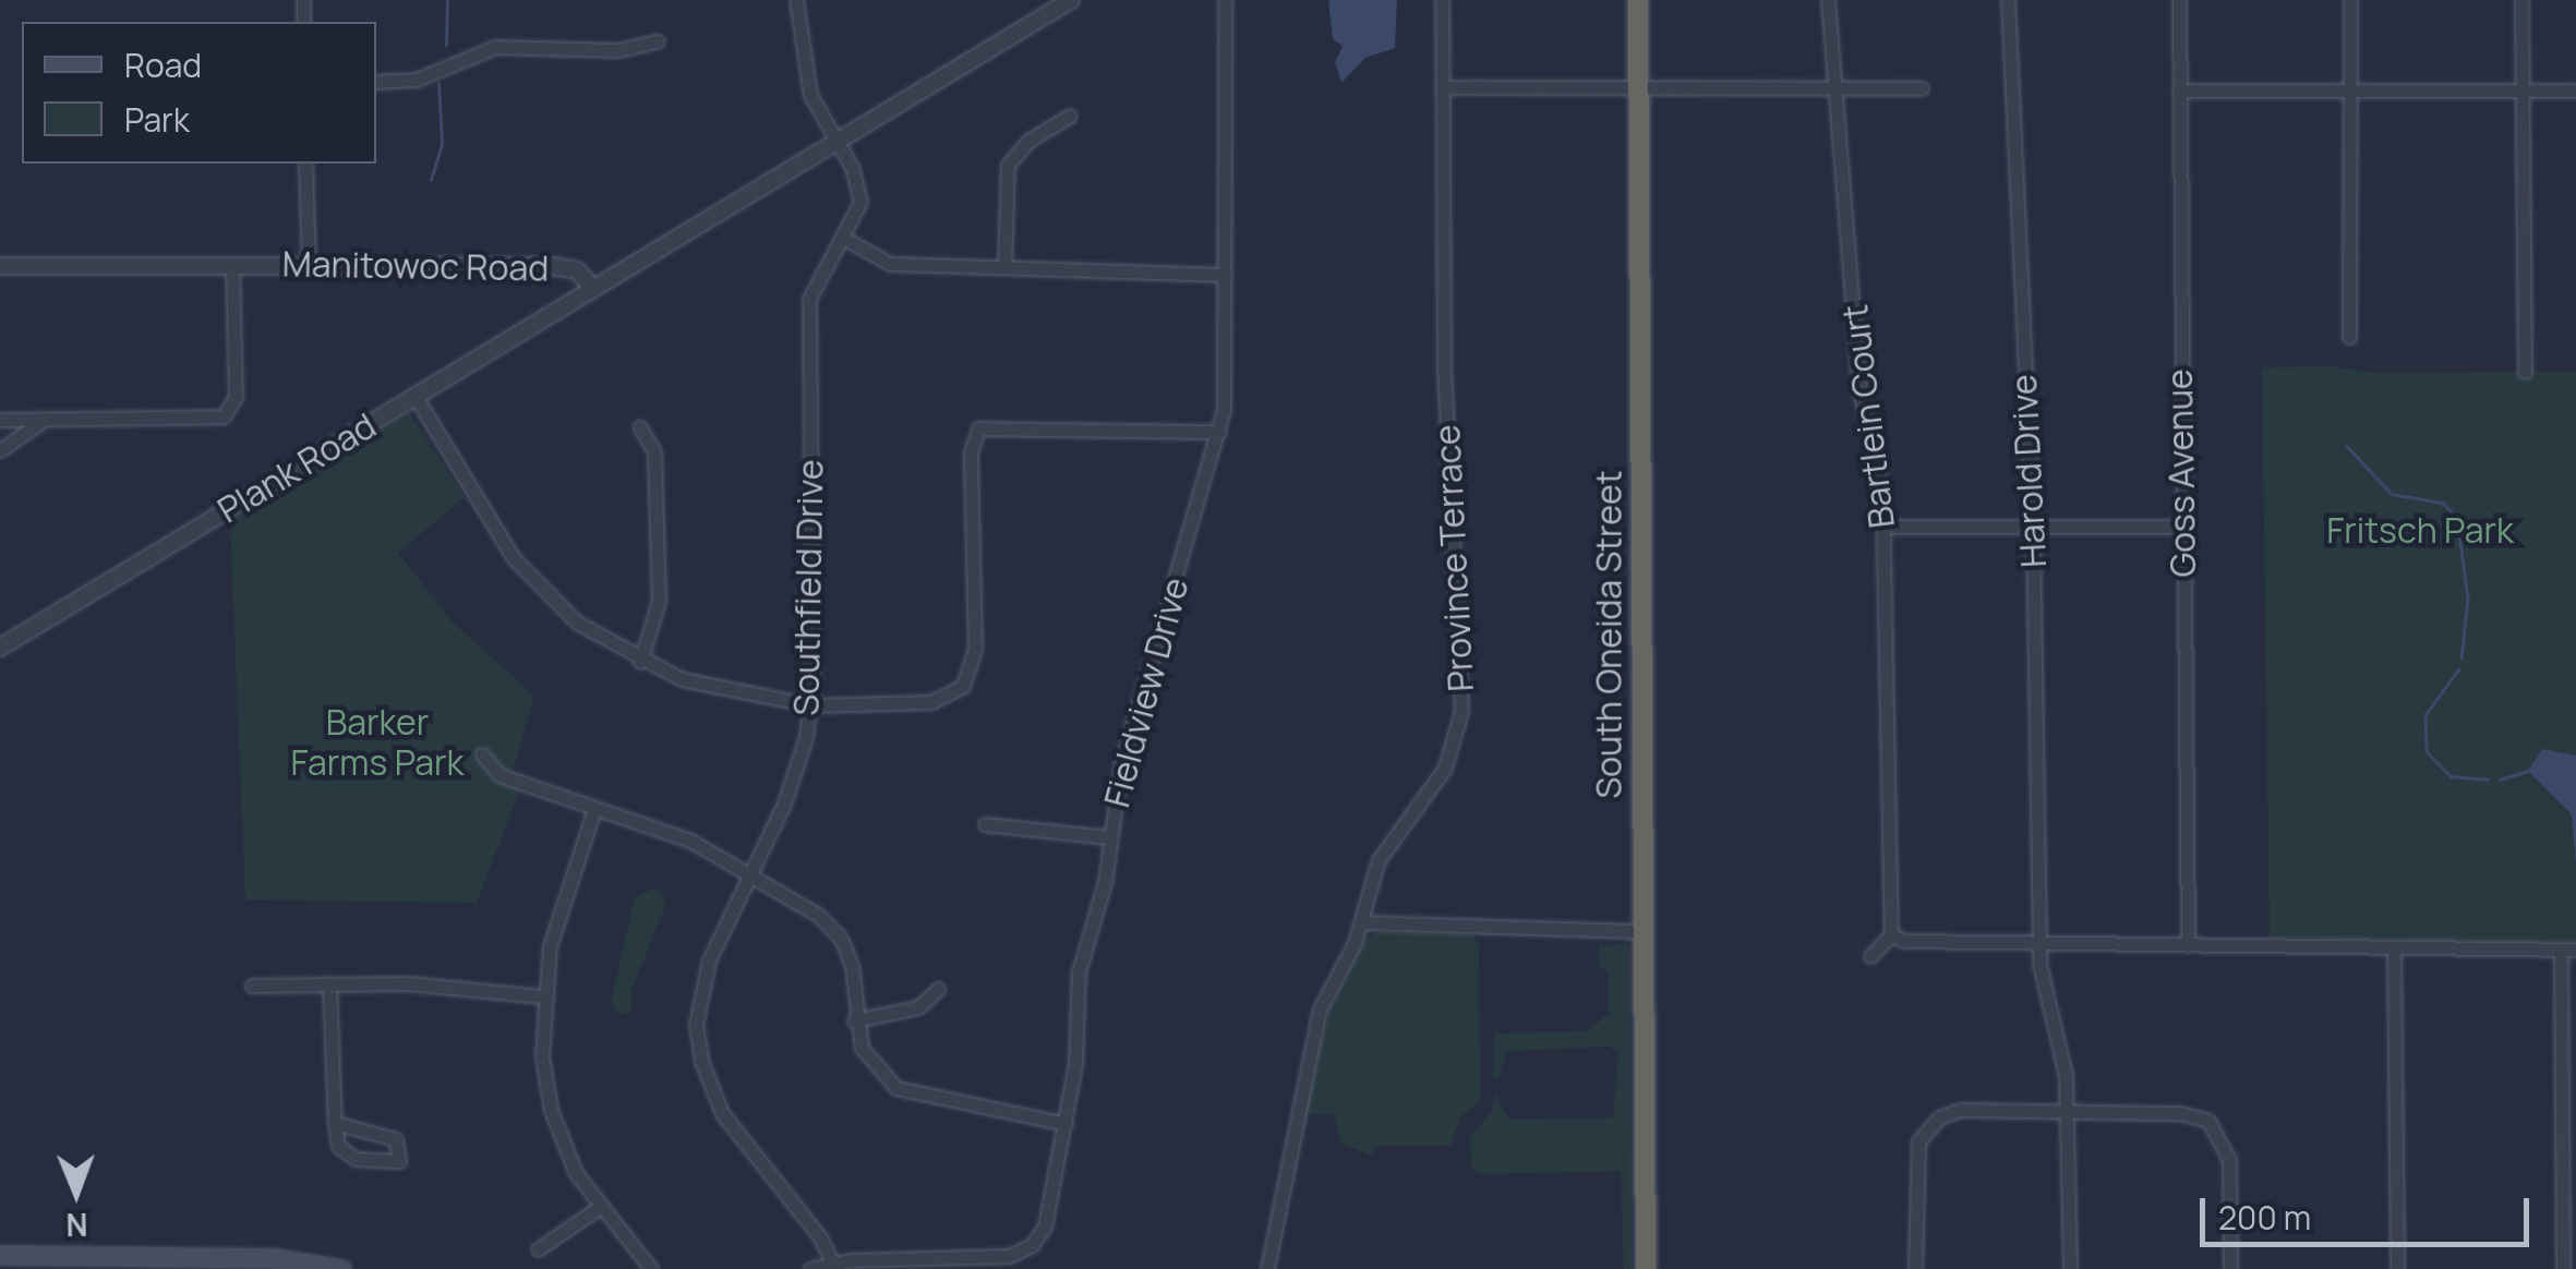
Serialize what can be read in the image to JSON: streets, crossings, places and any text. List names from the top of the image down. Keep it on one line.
{"streets":{"highway":["South Oneida Street"],"street":["Manitowoc Road","Bartlein Court","Plank Road","Harold Drive","Goss Avenue","Province Terrace","Southfield Drive","Fieldview Drive"]},"crossings":[["Manitowoc Road","Plank Road"],["Manitowoc Road","Southfield Drive"],["Southfield Drive","Fieldview Drive"]],"parks":["Fritsch Park","Barker Farms Park"],"legend":["Road","Park"],"scale_bar":"200 m","north":"bottom"}
